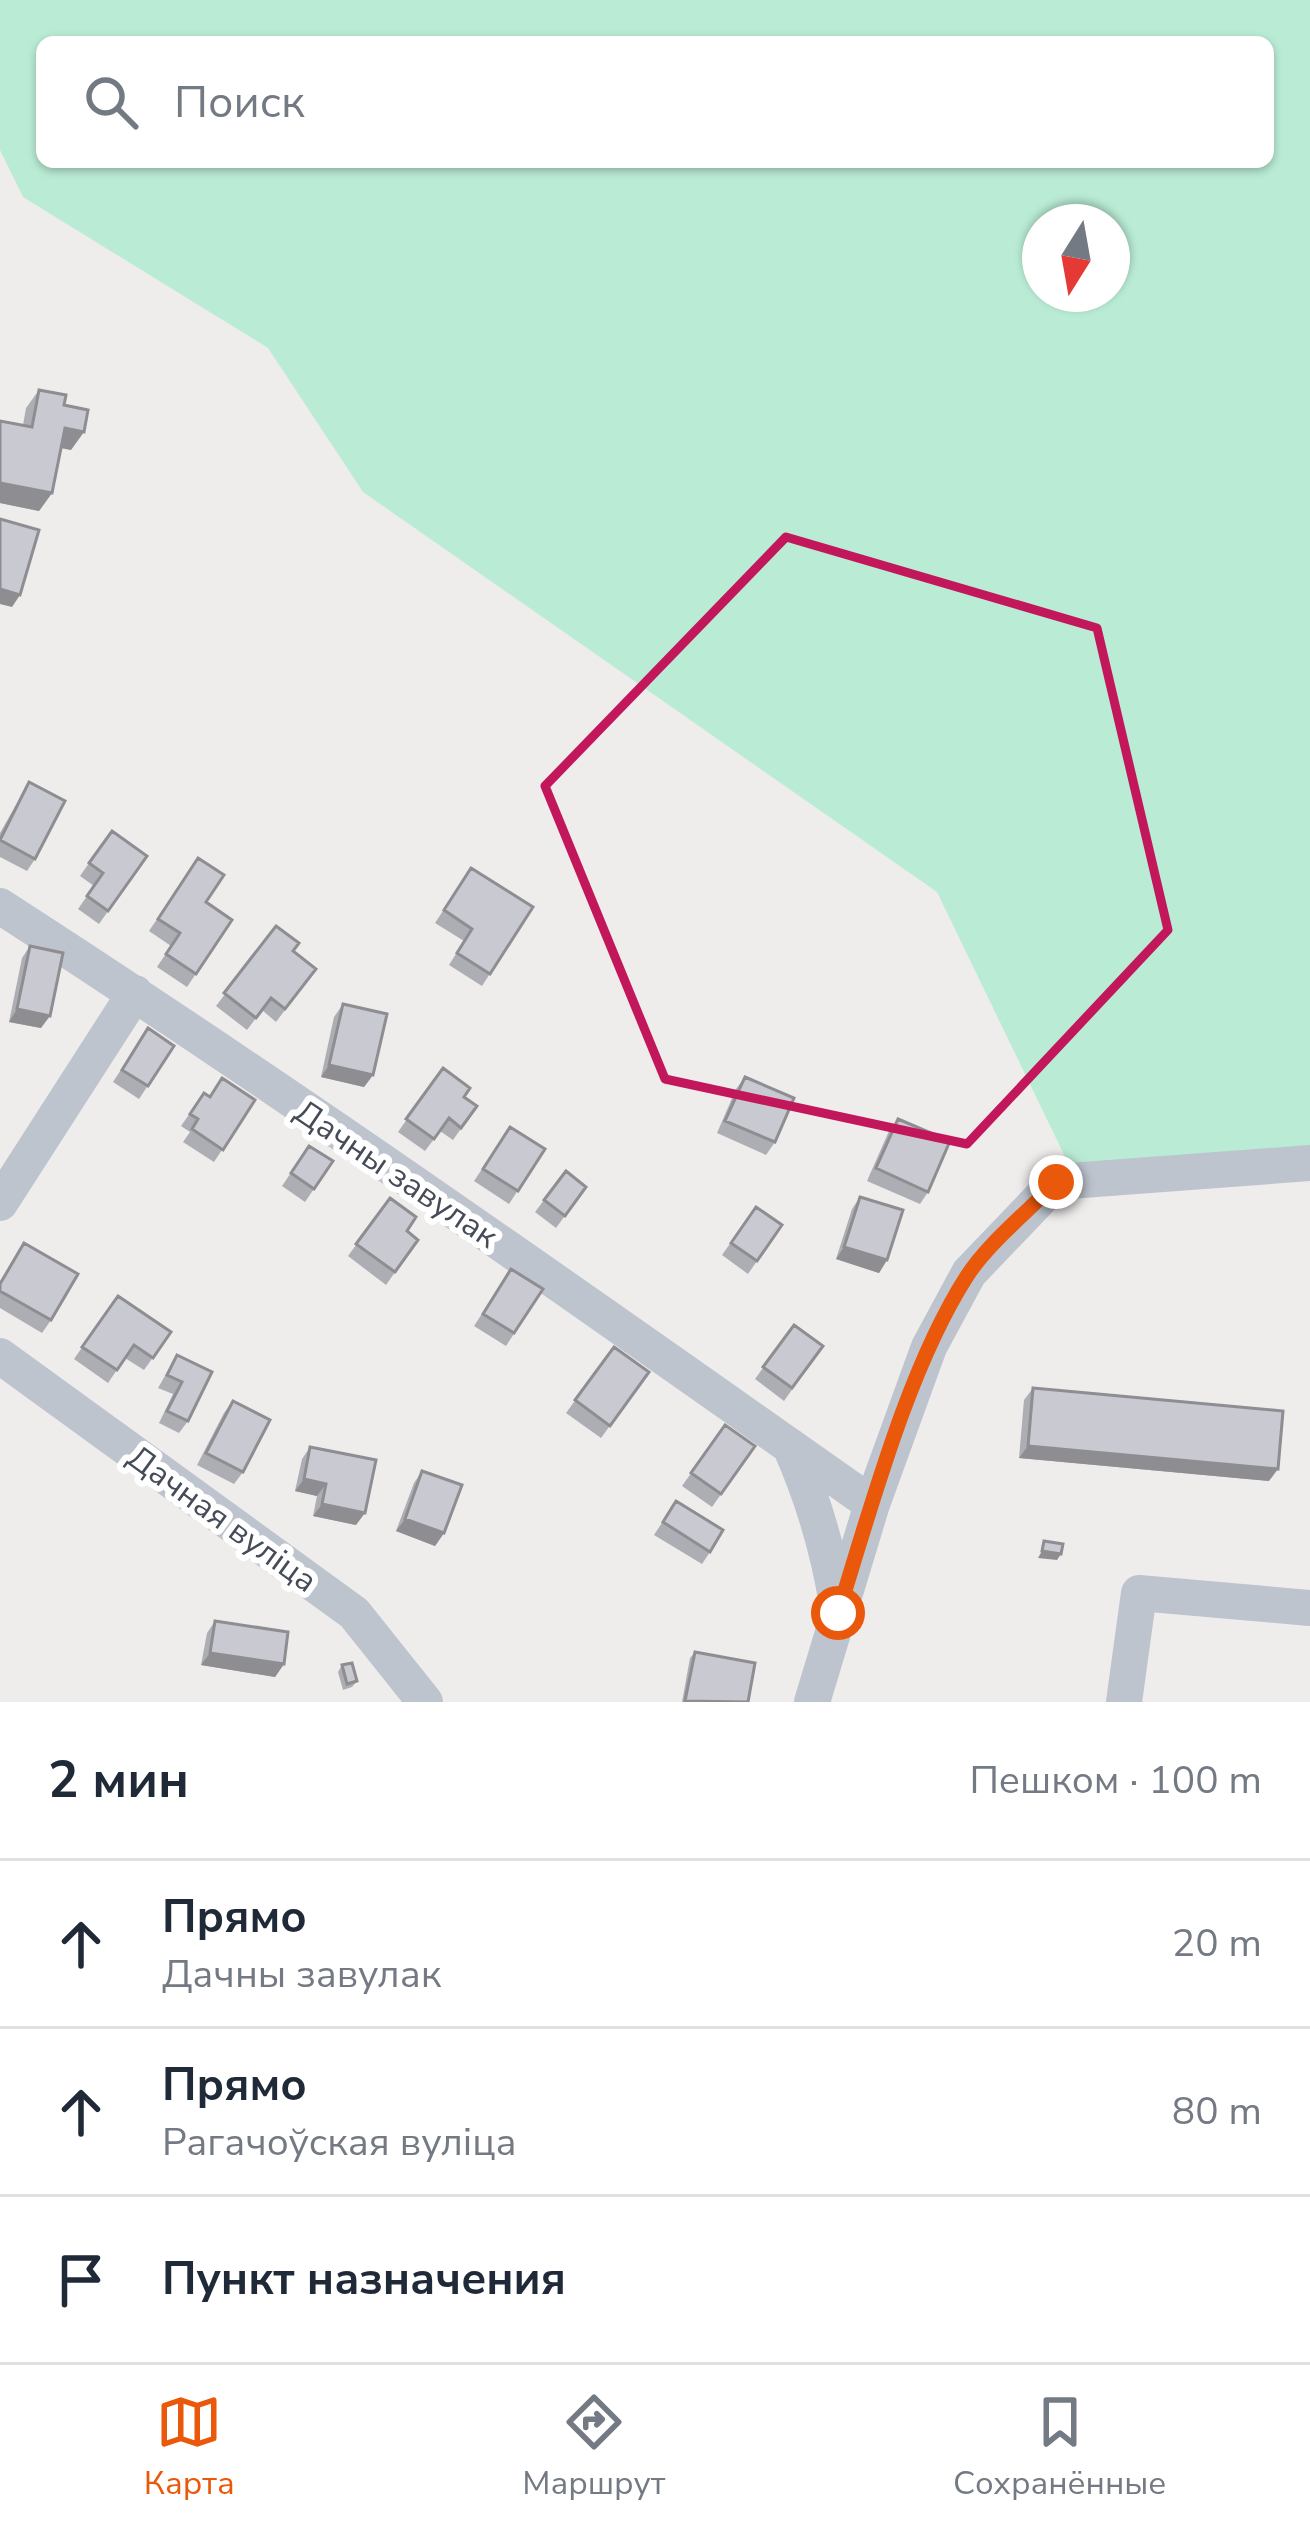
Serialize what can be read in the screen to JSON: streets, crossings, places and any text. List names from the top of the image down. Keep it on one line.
{"streets":{"street":["Дачны завулак","Дачная вуліца"]},"north":"bottom","page":{"search":"Поиск","heading":["2 мин","Пешком · 100 m"],"list":[["Прямо","Дачны завулак","20 m"],["Прямо","Рагачоўская вуліца","80 m"],"Пункт назначения"],"nav":["Карта","Маршрут","Сохранённые"]}}
